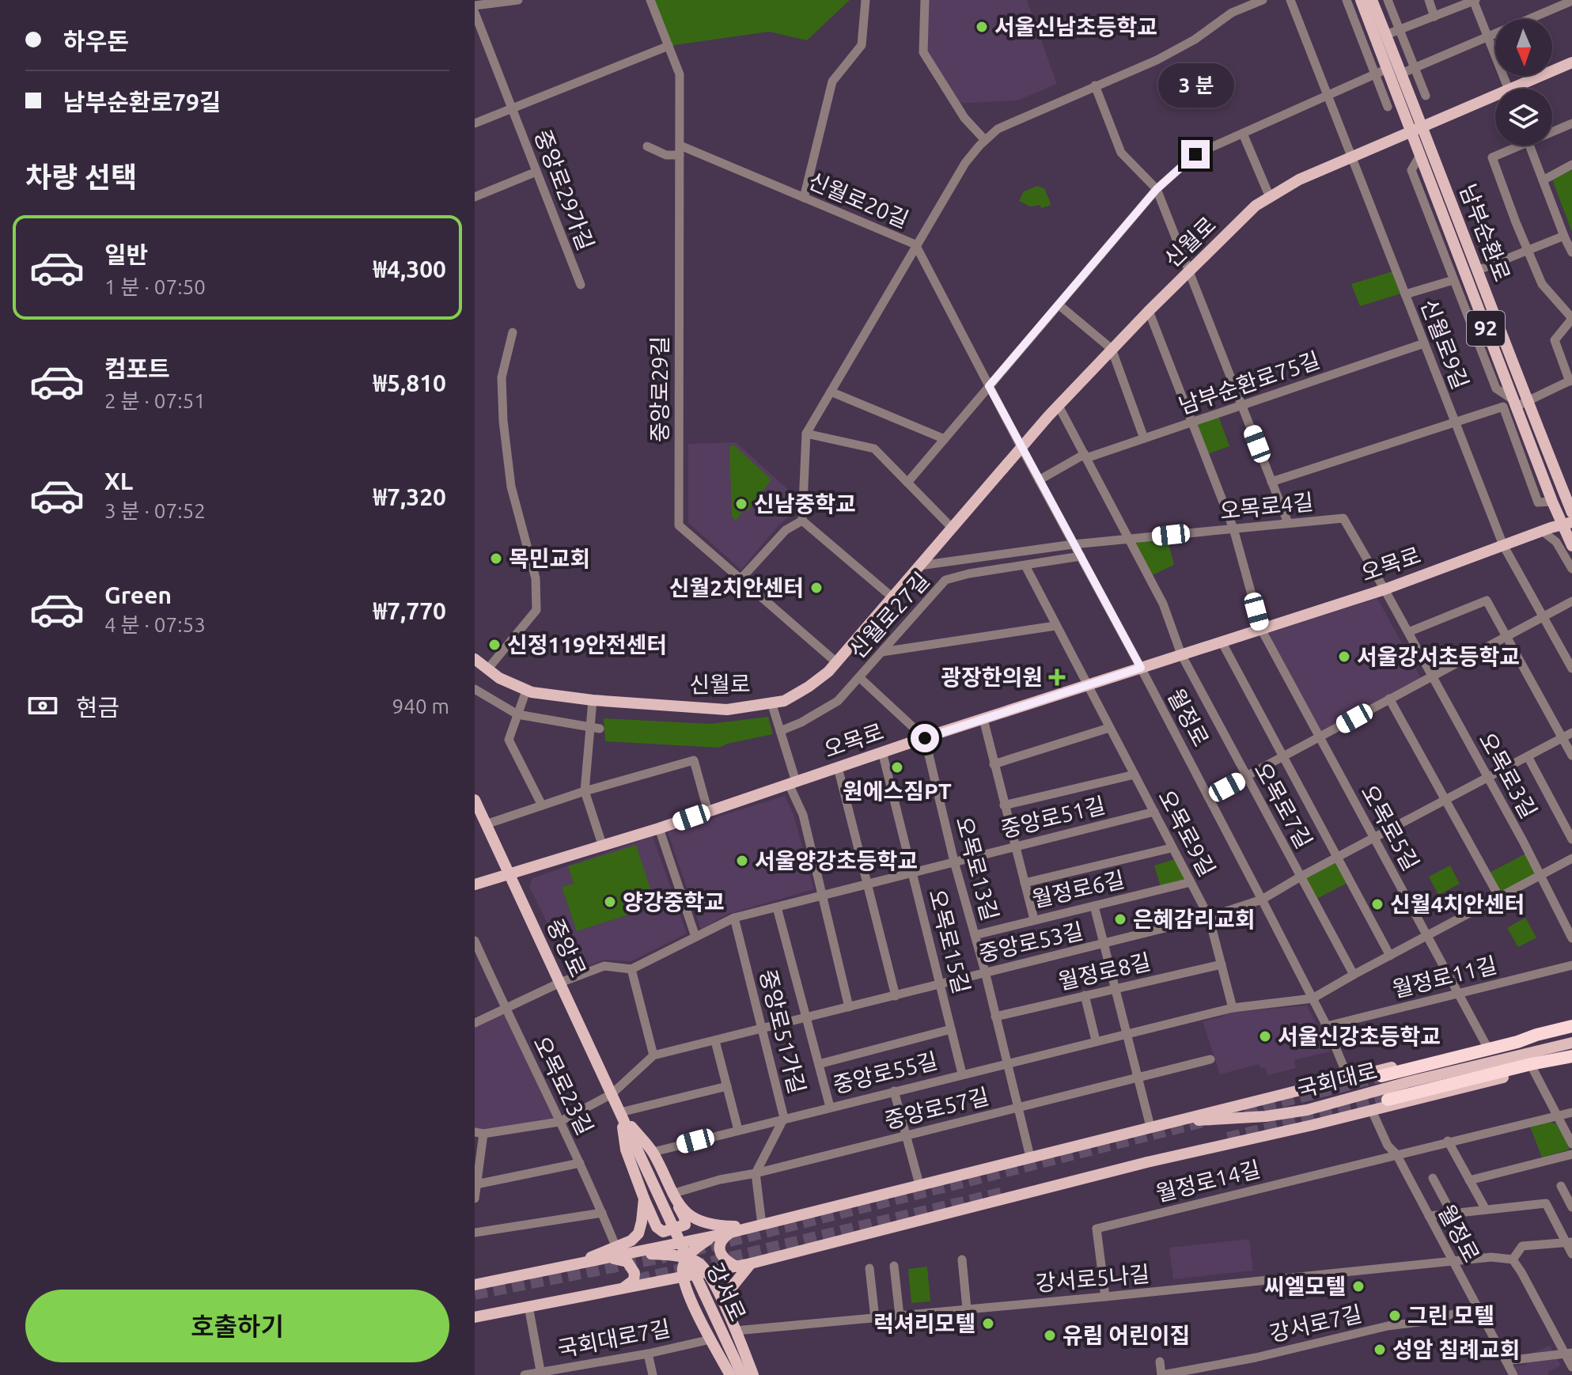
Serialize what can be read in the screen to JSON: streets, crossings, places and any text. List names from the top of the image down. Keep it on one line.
{"streets":{"main road":["남부순환로","신월로","92","오목로","중앙로","국회대로","강서로"],"street":["중앙로29가길","신월로20길","신월로9길","남부순환로75길","중앙로29길","오목로4길","신월로27길","월정로","오목로3길","오목로7길","중앙로51길","오목로5길","오목로9길","오목로13길","월정로6길","오목로15길","중앙로53길","월정로8길","월정로11길","중앙로51가길","중앙로55길","오목로23길","중앙로57길","월정로14길","강서로5나길","강서로7길","국회대로7길"]},"crossings":[["신월로20길","신월로"],["신월로20길","중앙로29길"],["신월로20길","월정로"],["남부순환로","신월로"],["남부순환로","오목로"],["신월로","신월로9길"],["신월로","중앙로29길"],["신월로","월정로"],["신월로","오목로5길"],["신월로9길","남부순환로75길"],["신월로9길","오목로"],["남부순환로75길","오목로5길"],["오목로4길","오목로"],["오목로4길","월정로"],["오목로4길","오목로3길"],["오목로4길","오목로5길"],["오목로","신월로27길"],["오목로","월정로"],["오목로","오목로3길"],["오목로","오목로7길"],["오목로","오목로5길"],["오목로","오목로9길"],["오목로","오목로13길"],["오목로","오목로15길"],["오목로","중앙로"],["신월로27길","월정로"],["신월로27길","오목로9길"],["월정로","중앙로53길"],["월정로","월정로11길"],["월정로","중앙로55길"],["월정로","월정로14길"],["월정로","강서로5나길"],["월정로","강서로7길"],["오목로3길","중앙로53길"],["오목로7길","중앙로53길"],["중앙로51길","오목로9길"],["중앙로51길","오목로13길"],["중앙로51길","오목로15길"],["중앙로51길","중앙로"],["중앙로51길","중앙로51가길"],["중앙로51길","오목로23길"],["오목로5길","중앙로53길"],["오목로5길","월정로11길"],["오목로9길","월정로6길"],["오목로9길","중앙로53길"],["오목로9길","월정로8길"],["오목로9길","중앙로55길"],["오목로13길","월정로6길"],["오목로13길","중앙로53길"],["오목로13길","월정로8길"],["오목로13길","중앙로55길"],["오목로13길","중앙로57길"],["오목로15길","중앙로53길"],["오목로15길","중앙로55길"],["중앙로53길","중앙로"],["중앙로53길","중앙로51가길"],["중앙로53길","오목로23길"],["중앙로","강서로"],["중앙로51가길","중앙로55길"],["중앙로51가길","중앙로57길"],["월정로14길","강서로5나길"]],"places":{"other":["서울신남초등학교","신남중학교","목민교회","신월2치안센터","신정119안전센터","서울강서초등학교","원에스짐PT","서울양강초등학교","양강중학교","신월4치안센터","은혜감리교회","서울신강초등학교","씨엘모텔","그린 모텔","럭셔리모텔","유림 어린이집","성암 침례교회"],"health":["광장한의원"]},"north":"bottom","page":{"banner":["하우돈","남부순환로79길"],"bubble":"3 분","heading":"차량 선택","list":[{"name":"일반","note":"1 분 · 07:50","value":"₩4,300"},{"name":"컴포트","note":"2 분 · 07:51","value":"₩5,810"},{"name":"XL","note":"3 분 · 07:52","value":"₩7,320"},{"name":"Green","note":"4 분 · 07:53","value":"₩7,770"}],"pay":["현금","940 m"],"buttons":"호출하기"}}
